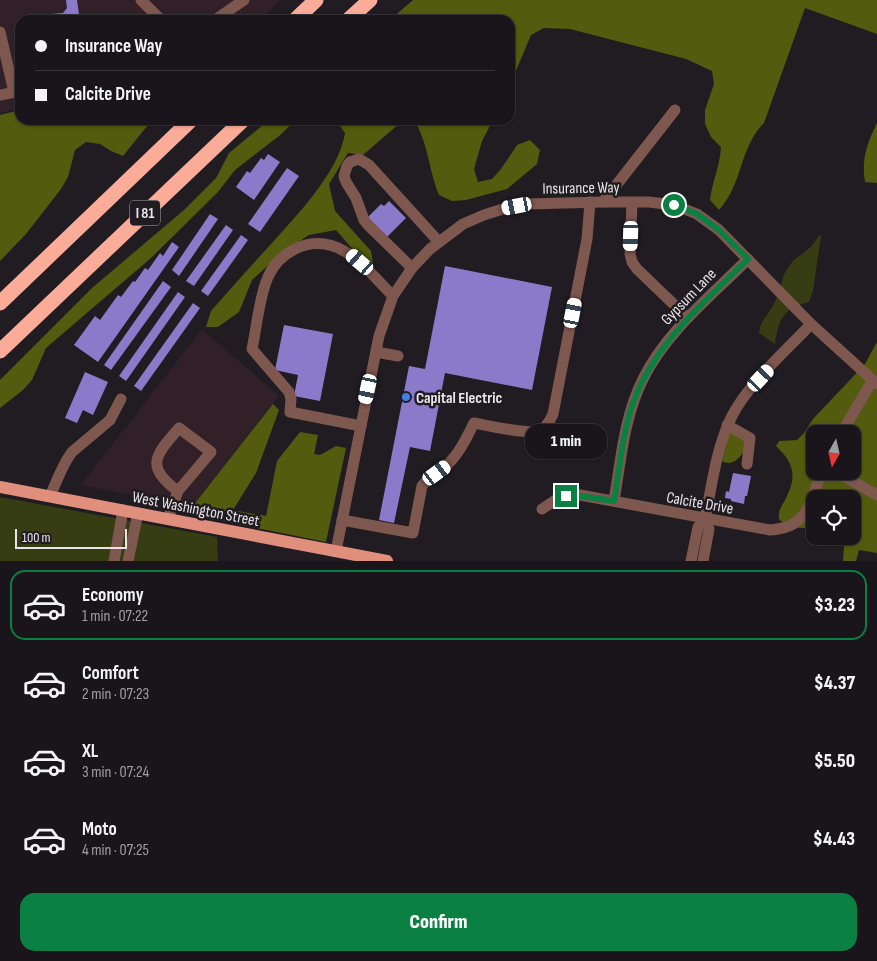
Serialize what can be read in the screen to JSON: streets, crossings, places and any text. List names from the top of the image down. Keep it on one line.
{"streets":{"highway":["I 81"],"main road":["West Washington Street"],"street":["Insurance Way","Gypsum Lane","Calcite Drive"]},"crossings":[["Insurance Way","Gypsum Lane"],["Insurance Way","West Washington Street"],["Gypsum Lane","Calcite Drive"]],"places":["Capital Electric"],"scale_bar":"100 m","north":"bottom","page":{"banner":["Insurance Way","Calcite Drive"],"bubble":"1 min","scale":"100 m","list":[{"name":"Economy","note":"1 min · 07:22","value":"$3.23"},{"name":"Comfort","note":"2 min · 07:23","value":"$4.37"},{"name":"XL","note":"3 min · 07:24","value":"$5.50"},{"name":"Moto","note":"4 min · 07:25","value":"$4.43"}],"buttons":"Confirm"}}
